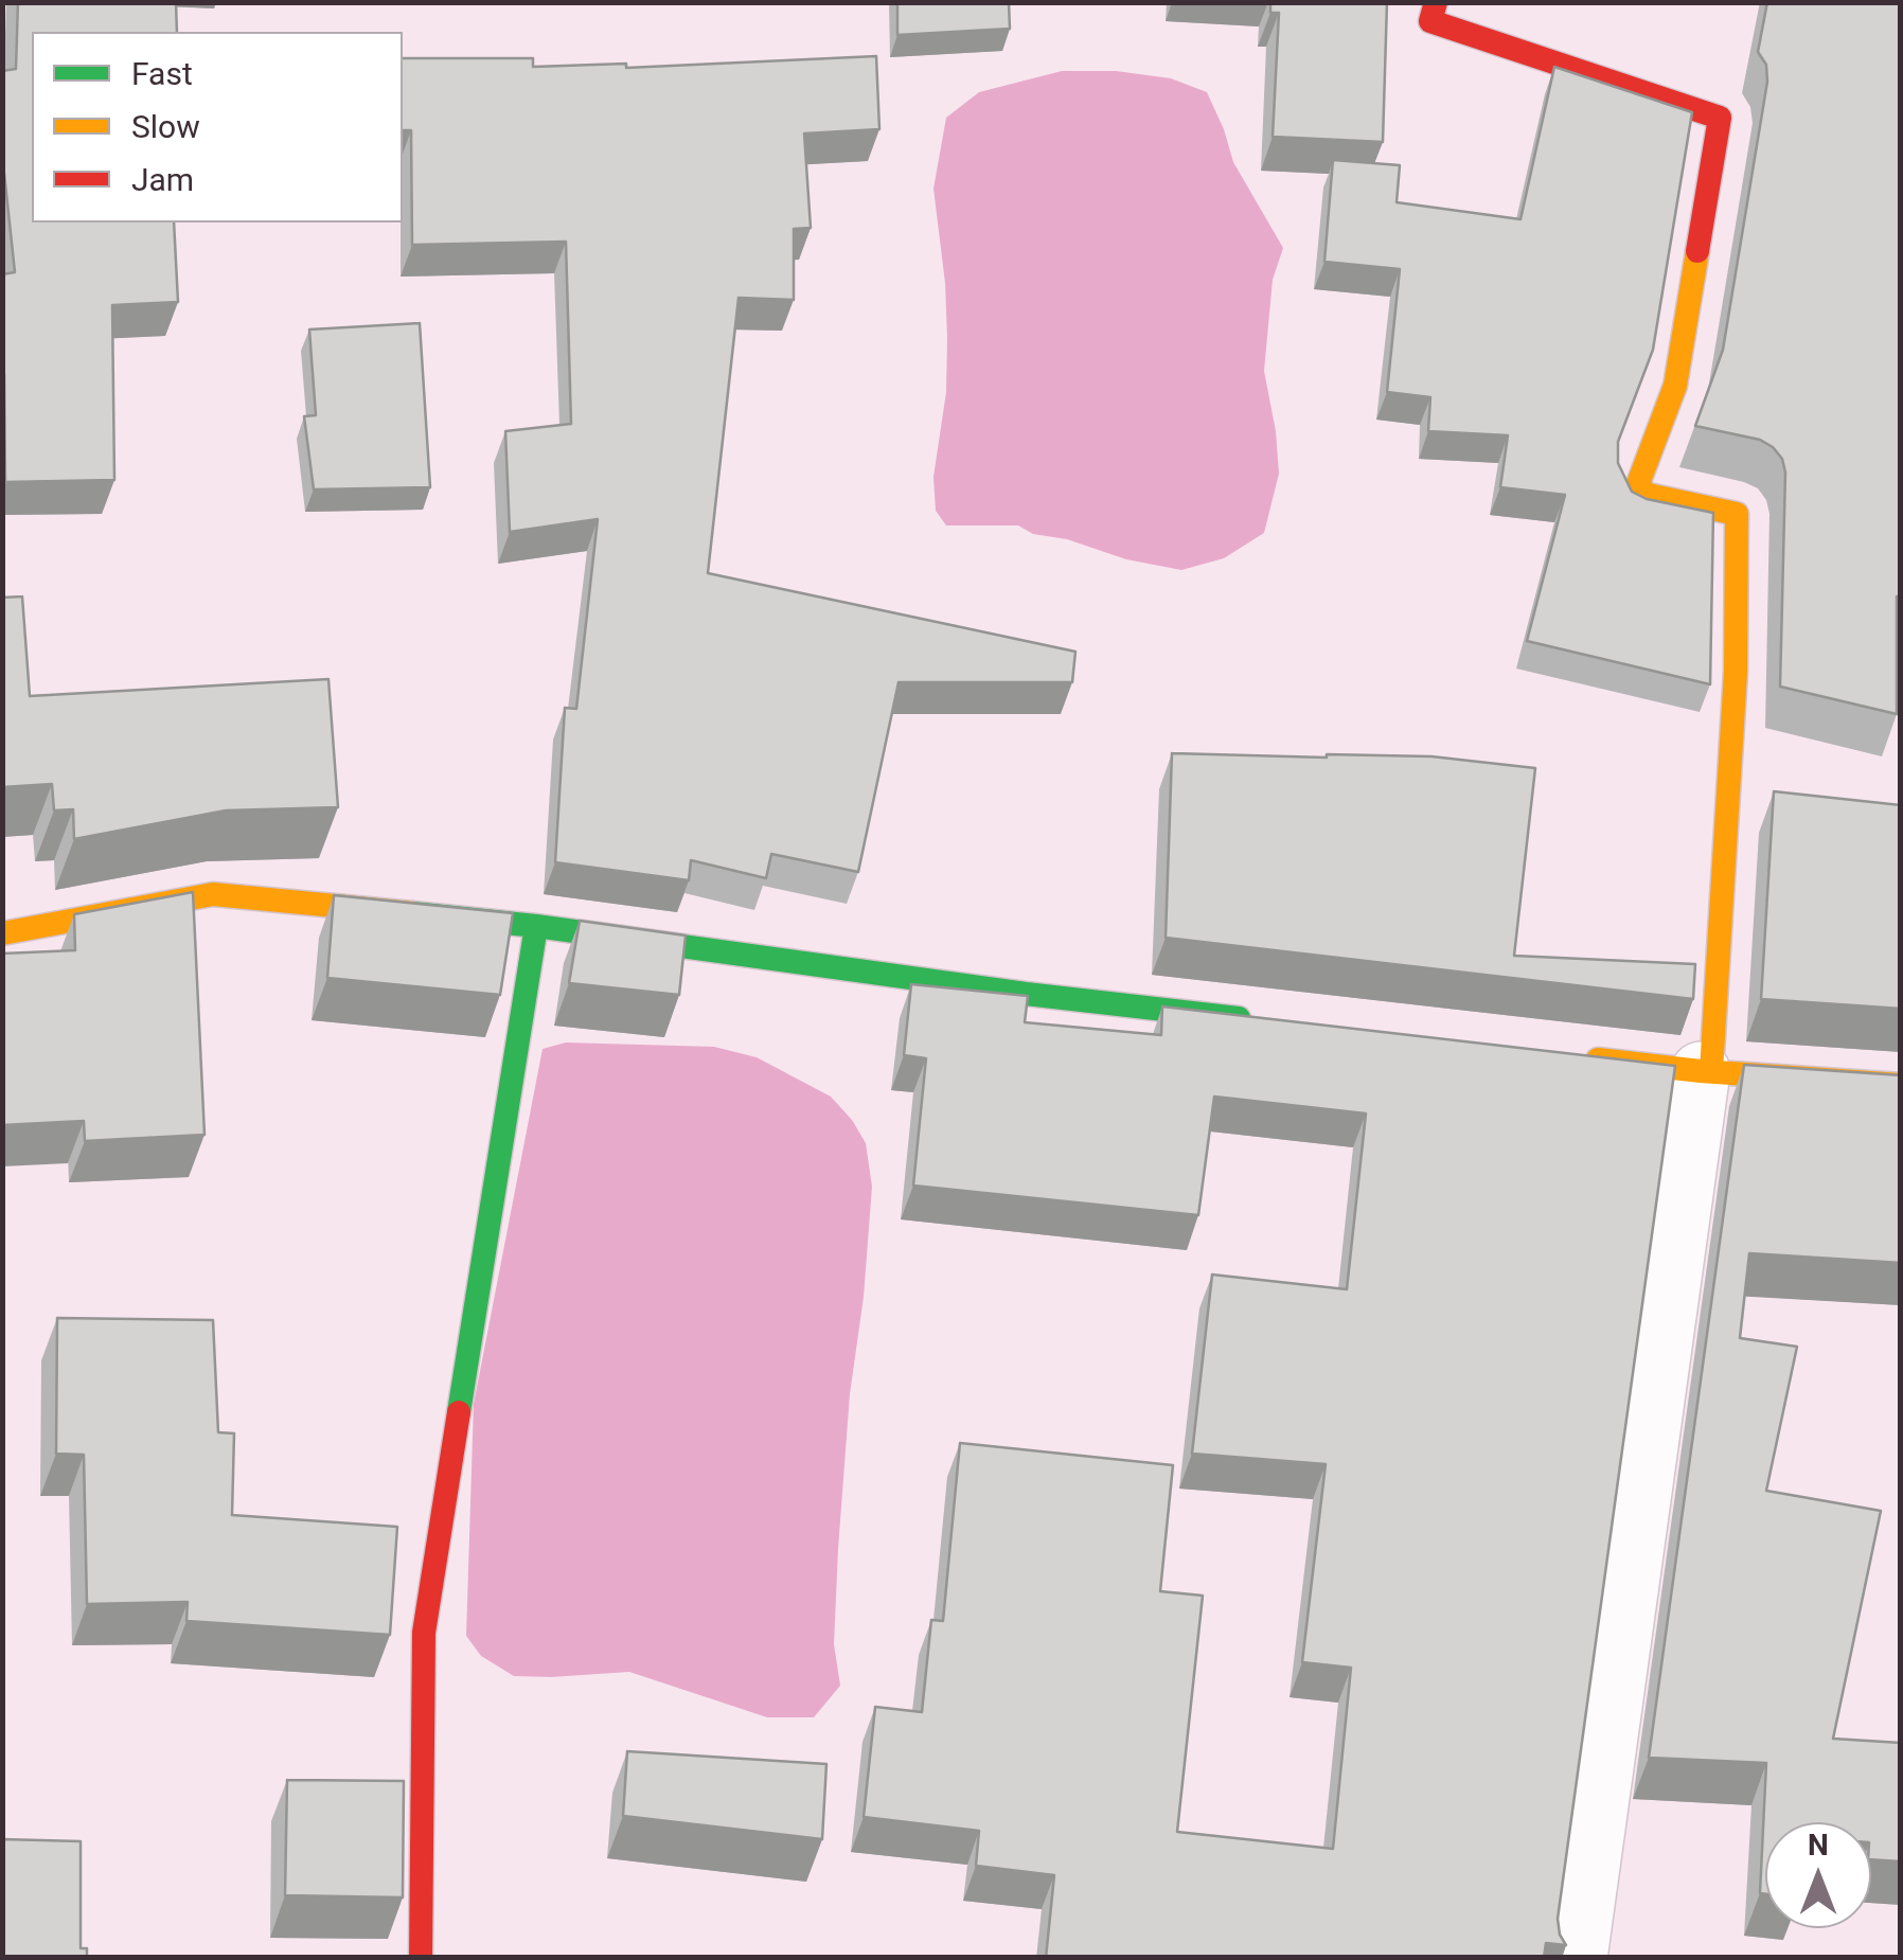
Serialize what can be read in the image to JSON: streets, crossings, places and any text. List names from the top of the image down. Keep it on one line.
{"legend":["Fast","Slow","Jam"],"north":"top"}
